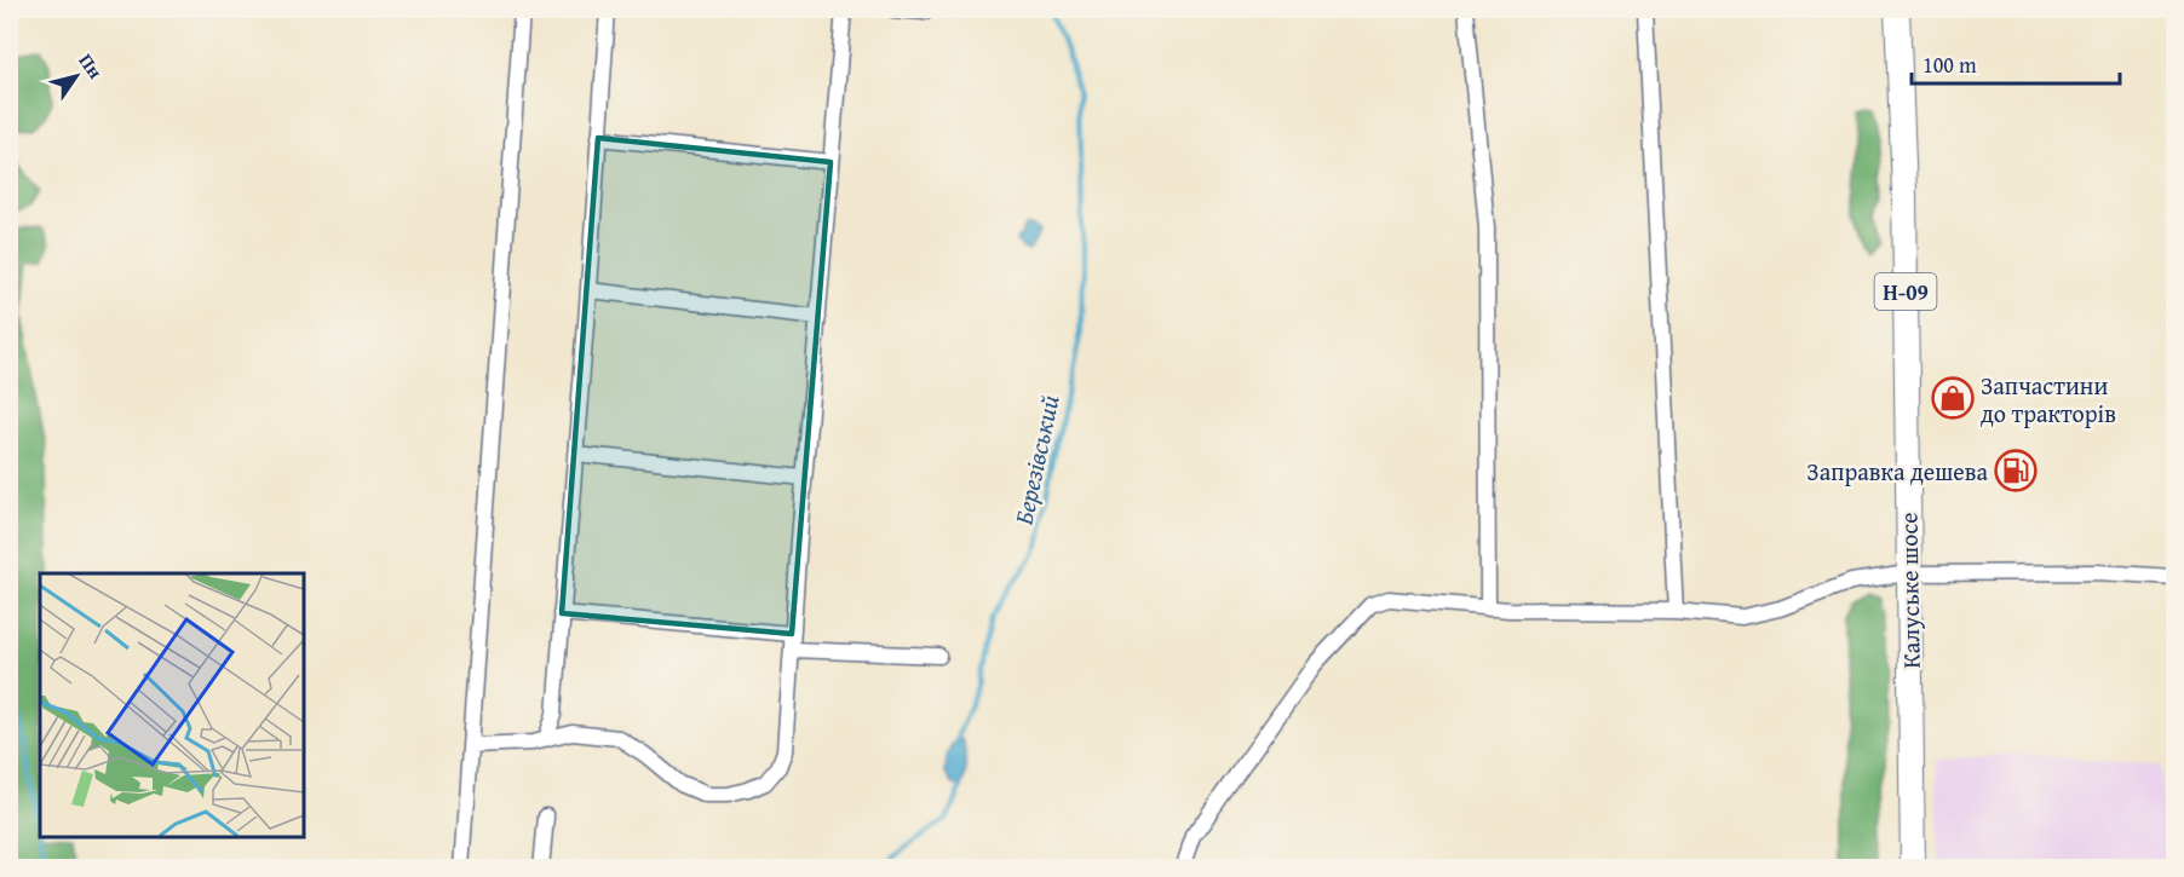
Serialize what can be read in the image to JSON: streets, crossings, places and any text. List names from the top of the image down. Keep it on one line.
{"streets":{"main road":["Н-09","Калуське шосе"]},"water":["Березівський"],"places":{"shop":["Запчастини до тракторів"],"fuel station":["Заправка дешева"]},"scale_bar":"100 m","north":"top right"}
